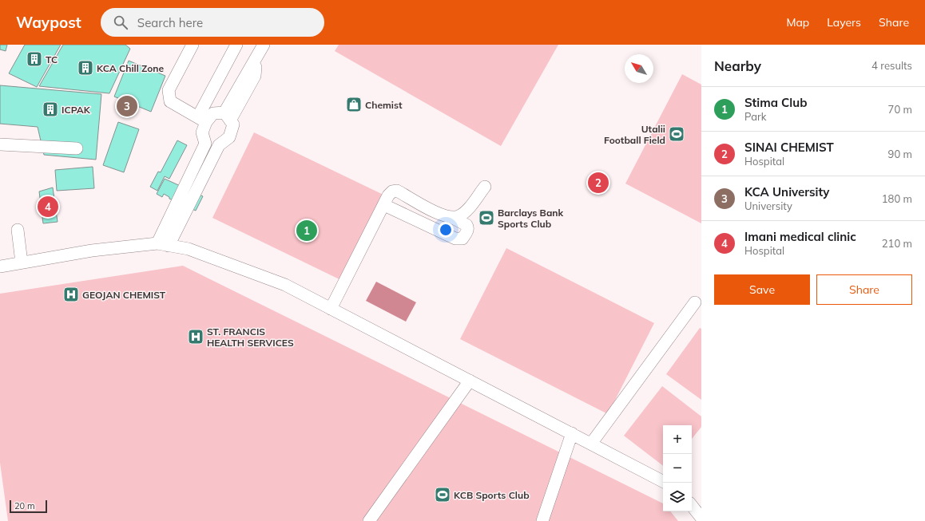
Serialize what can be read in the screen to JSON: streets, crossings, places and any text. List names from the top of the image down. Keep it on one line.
{"places":{"building":["TC","KCA Chill Zone","ICPAK"],"shop":["Chemist"],"sports":["Utalii Football Field","Barclays Bank Sports Club","KCB Sports Club"],"hospital":["GEOJAN CHEMIST","ST. FRANCIS HEALTH SERVICES"]},"scale_bar":"20 m","north":"top left","page":{"header":"Waypost","search":"Search here","nav":["Map","Layers","Share"],"heading":["Nearby","4 results"],"list":[{"mark":"1","name":"Stima Club","note":"Park","value":"70 m"},{"mark":"2","name":"SINAI CHEMIST","note":"Hospital","value":"90 m"},{"mark":"3","name":"KCA University","note":"University","value":"180 m"},{"mark":"4","name":"Imani medical clinic","note":"Hospital","value":"210 m"}],"pins":["3","2","4","1"],"buttons":["Save","Share"],"map_buttons":["+","−"],"scale":"20 m"}}
